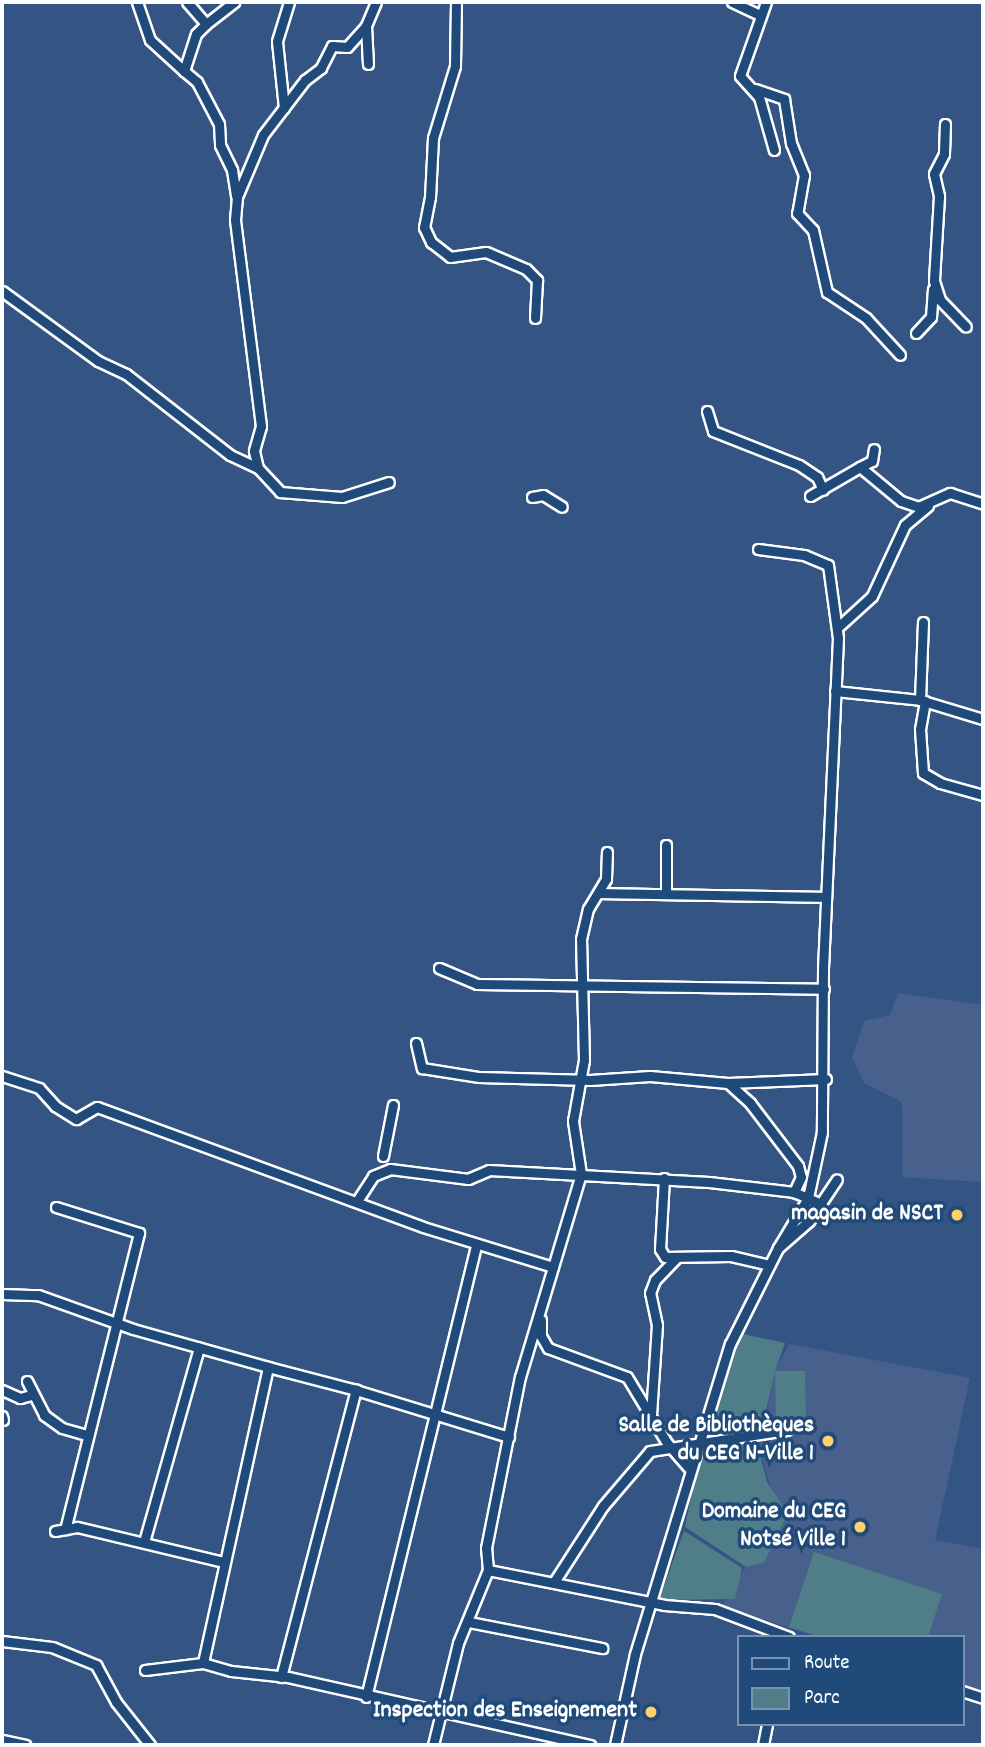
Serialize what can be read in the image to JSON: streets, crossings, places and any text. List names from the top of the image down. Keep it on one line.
{"places":["magasin de NSCT","Salle de Bibliothèques du CEG N-Ville 1","Domaine du CEG Notsé Ville 1","Inspection des Enseignement"],"legend":["Route","Parc"]}
